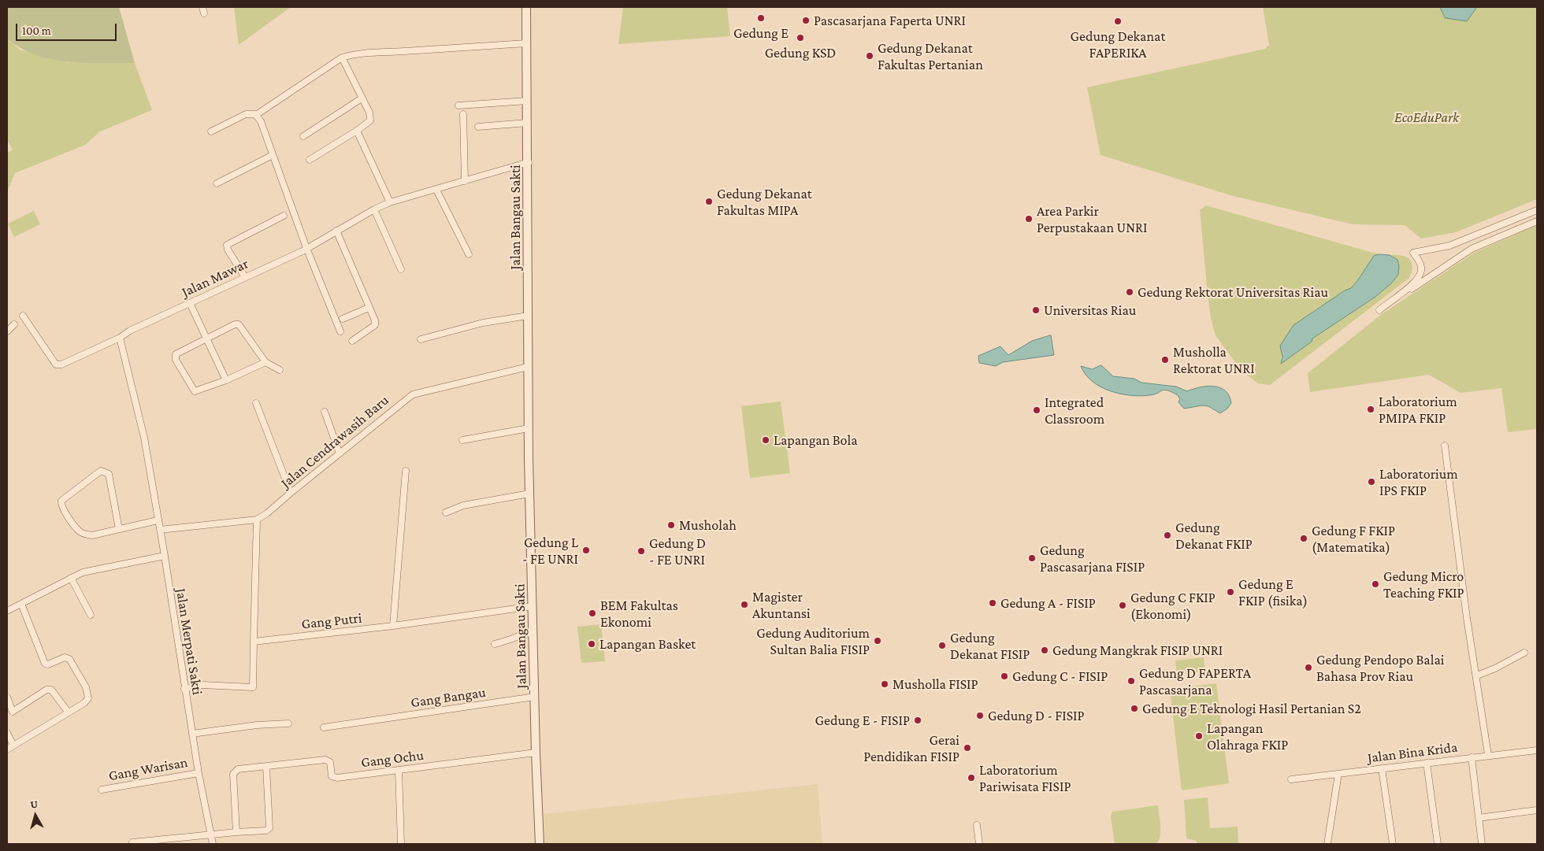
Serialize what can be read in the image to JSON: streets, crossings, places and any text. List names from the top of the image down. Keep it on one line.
{"streets":{"street":["Jalan Bangau Sakti","Jalan Mawar","Jalan Cendrawasih Baru","Gang Putri","Jalan Merpati Sakti","Gang Bangau","Jalan Bina Krida","Gang Ochu","Gang Warisan"]},"crossings":[["Jalan Bangau Sakti","Jalan Mawar"],["Jalan Bangau Sakti","Jalan Cendrawasih Baru"],["Jalan Bangau Sakti","Gang Putri"],["Jalan Bangau Sakti","Gang Bangau"],["Jalan Bangau Sakti","Gang Ochu"],["Jalan Merpati Sakti","Gang Warisan"]],"parks":["EcoEduPark"],"places":["Gedung E","Pascasarjana Faperta UNRI","Gedung Dekanat FAPERIKA","Gedung KSD","Gedung Dekanat Fakultas Pertanian","Gedung Dekanat Fakultas MIPA","Area Parkir Perpustakaan UNRI","Gedung Rektorat Universitas Riau","Universitas Riau","Musholla Rektorat UNRI","Laboratorium PMIPA FKIP","Integrated Classroom","Lapangan Bola","Laboratorium IPS FKIP","Musholah","Gedung Dekanat FKIP","Gedung F FKIP (Matematika)","Gedung L - FE UNRI","Gedung D - FE UNRI","Gedung Pascasarjana FISIP","Gedung Micro Teaching FKIP","Gedung E FKIP (fisika)","Gedung A - FISIP","Magister Akuntansi","Gedung C FKIP (Ekonomi)","BEM Fakultas Ekonomi","Gedung Auditorium Sultan Balia FISIP","Lapangan Basket","Gedung Dekanat FISIP","Gedung Mangkrak FISIP UNRI","Gedung Pendopo Balai Bahasa Prov Riau","Gedung C - FISIP","Gedung D FAPERTA Pascasarjana","Musholla FISIP","Gedung E Teknologi Hasil Pertanian S2","Gedung D - FISIP","Gedung E - FISIP","Lapangan Olahraga FKIP","Gerai Pendidikan FISIP","Laboratorium Pariwisata FISIP"],"scale_bar":"100 m","north":"top"}
